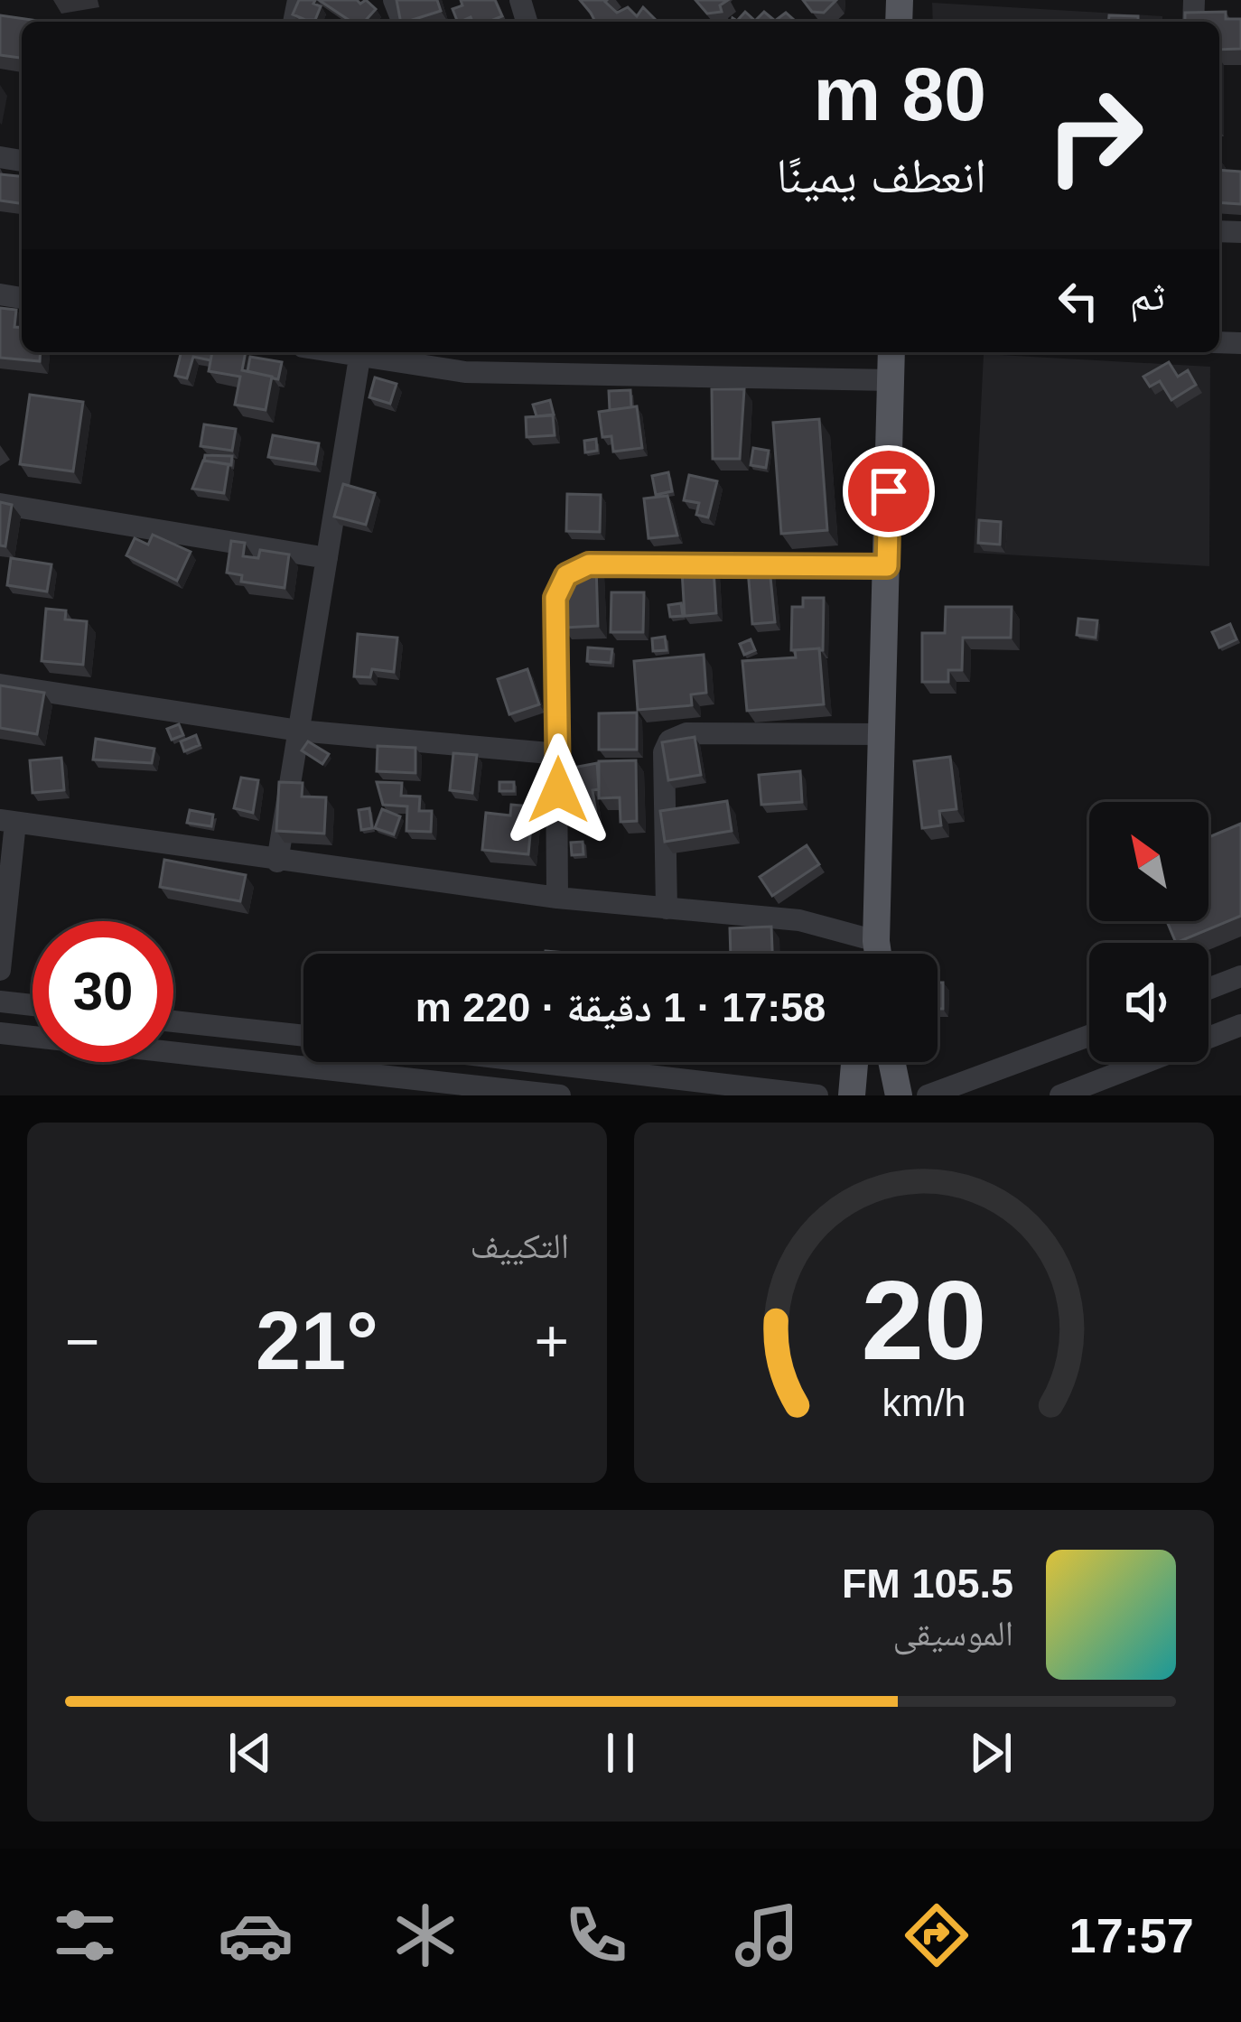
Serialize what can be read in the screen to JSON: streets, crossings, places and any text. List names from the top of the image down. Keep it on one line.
{"north":"top left","page":{"turn":["80 m","انعطف يمينًا"],"then":"ثم","limit":"30","trip":"17:58 · 1 دقيقة · 220 m","tile":"التكييف","heat":["−","21°","+"],"song":["105.5 FM","الموسيقى"],"tabs":"17:57","gauge":["20","km/h"]}}
